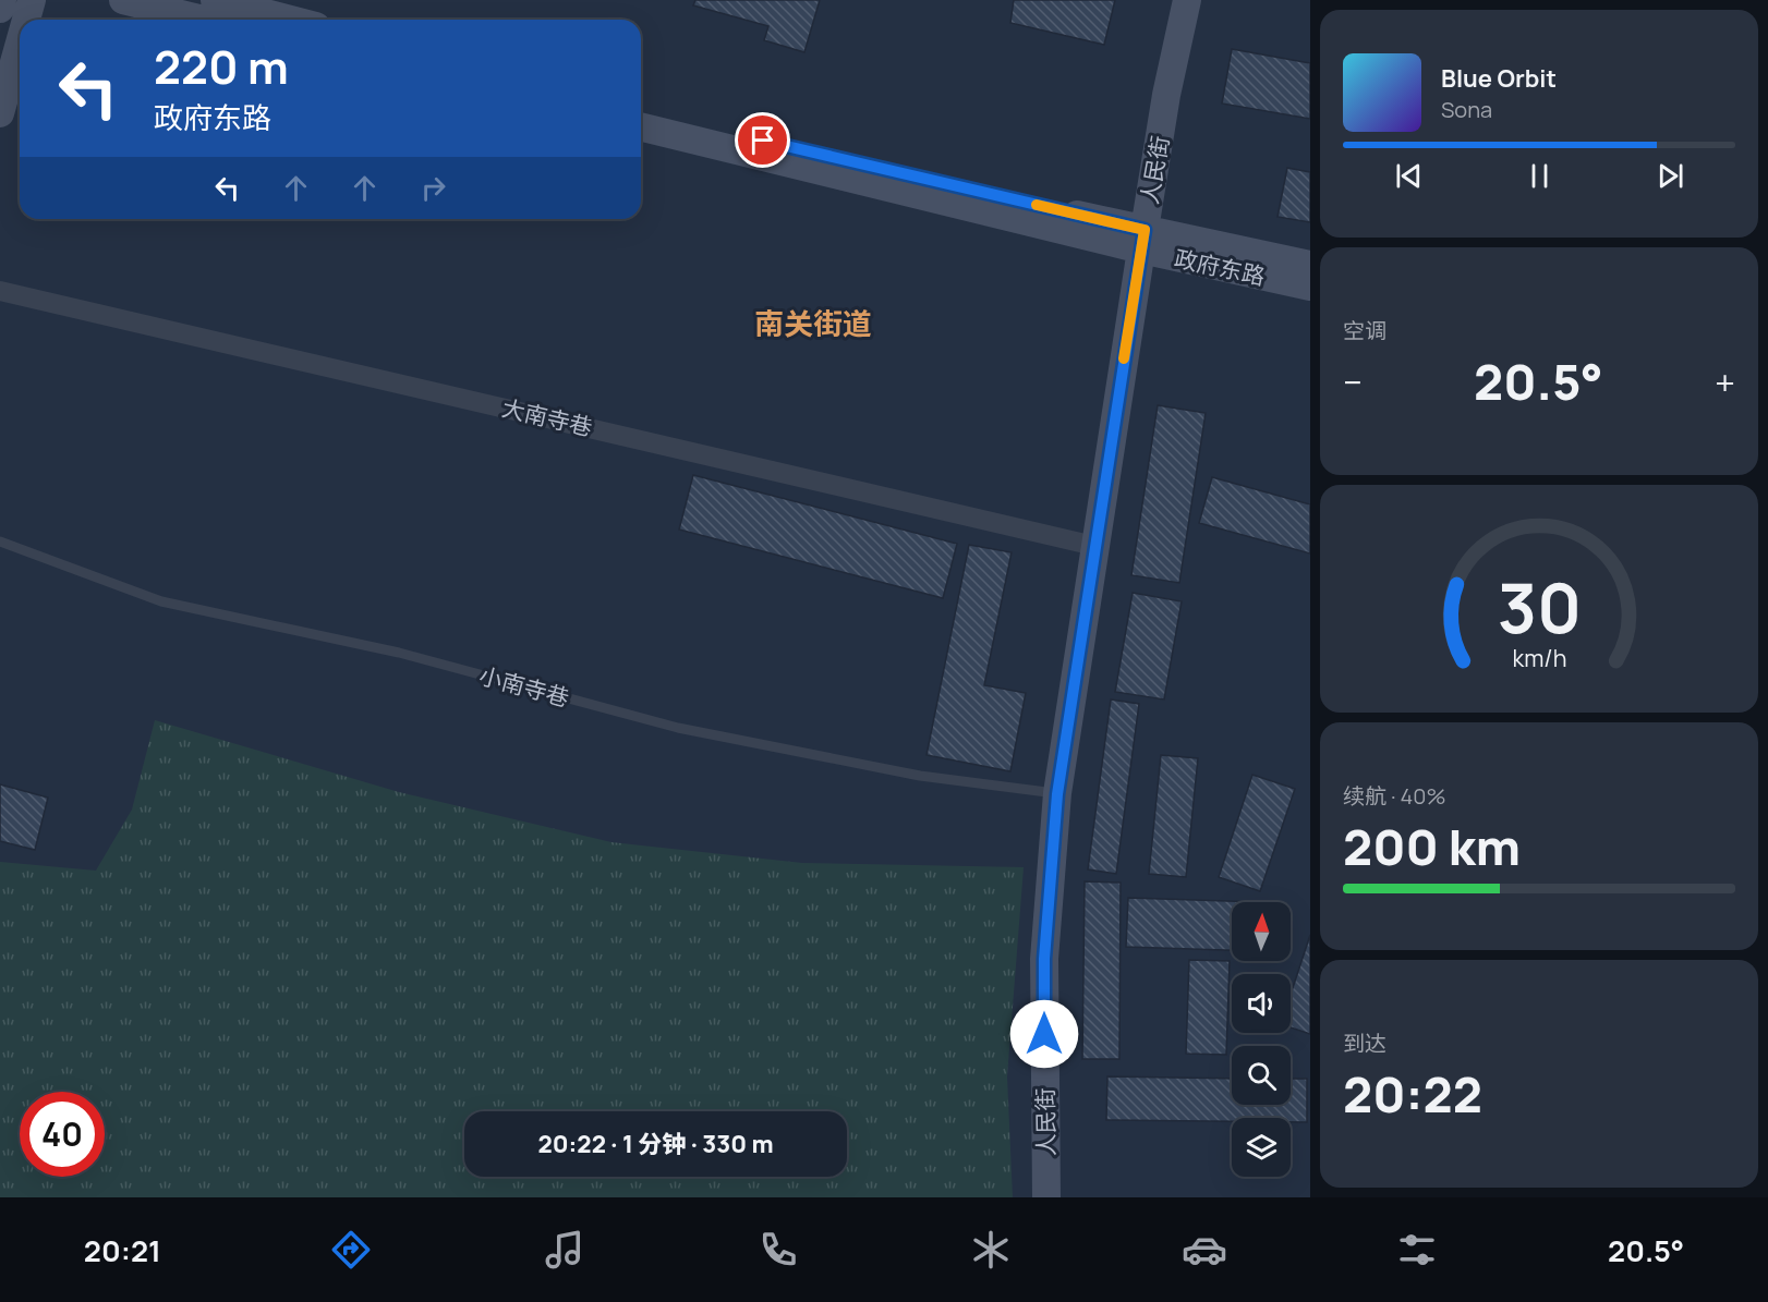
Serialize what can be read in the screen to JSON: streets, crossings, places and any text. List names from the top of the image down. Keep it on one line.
{"streets":{"street":["人民街","政府东路","大南寺巷"],"lane":["小南寺巷"]},"crossings":[["人民街","政府东路"],["人民街","大南寺巷"],["人民街","小南寺巷"]],"districts":["南关街道"],"north":"top","page":{"turn":["220 m","政府东路"],"song":["Blue Orbit","Sona"],"tile":["空调",["续航 · 40%","200 km"],["到达","20:22"]],"heat":["−","20.5°","+"],"limit":"40","trip":"20:22 · 1 分钟 · 330 m","tabs":["20:21","20.5°"],"gauge":["30","km/h"]}}
